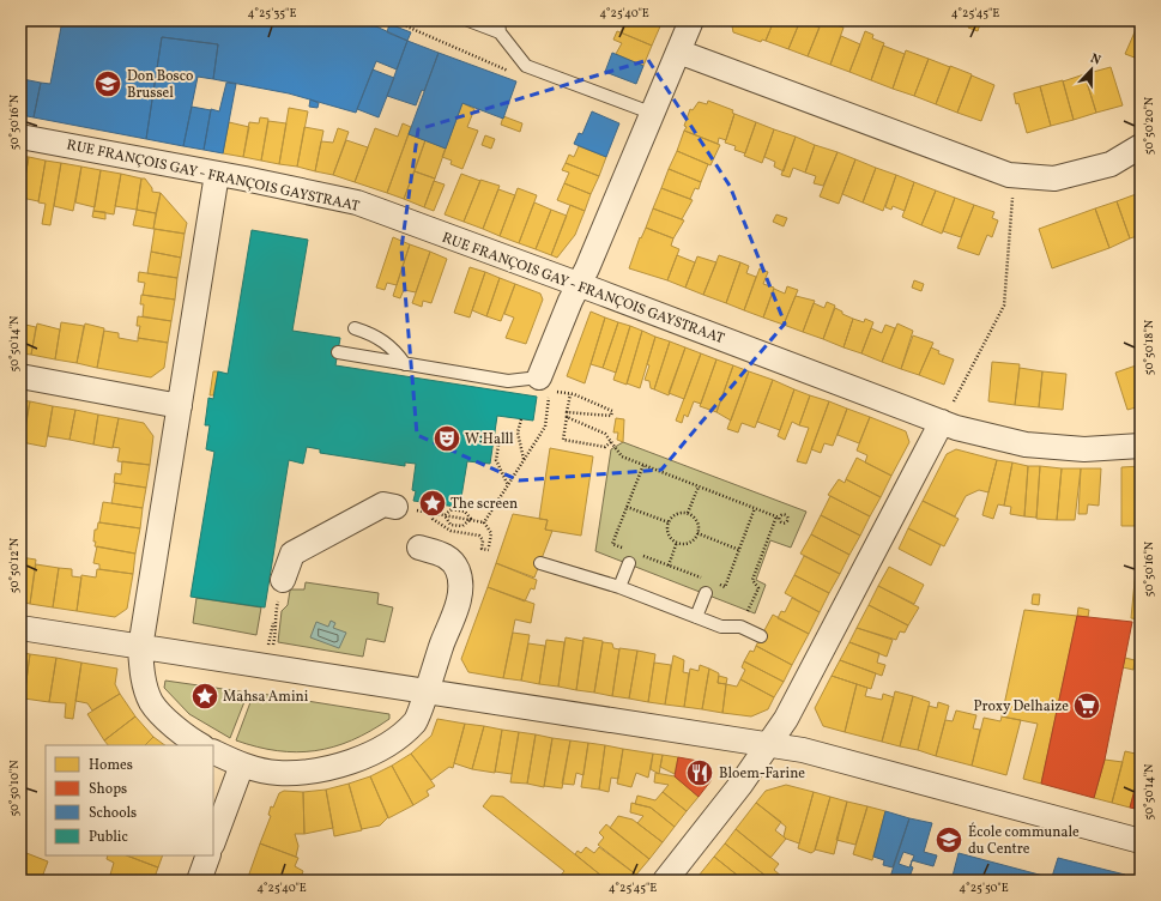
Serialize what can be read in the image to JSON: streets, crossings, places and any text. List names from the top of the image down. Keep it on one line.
{"streets":{"street":["RUE FRANÇOIS GAY - FRANÇOIS GAYSTRAAT"]},"places":{"school or university":["Don Bosco Brussel","École communale du Centre"],"theatre":["W:Halll"],"place":["The screen","Mahsa Amini"],"supermarket":["Proxy Delhaize"],"restaurant":["Bloem-Farine"]},"legend":["Homes","Shops","Schools","Public"],"north":"top","coordinates":["4°25'35\"E","4°25'40\"E","4°25'45\"E","50°50'16\"N","50°50'20\"N","50°50'14\"N","50°50'18\"N","50°50'12\"N","50°50'10\"N","4°25'50\"E"]}
